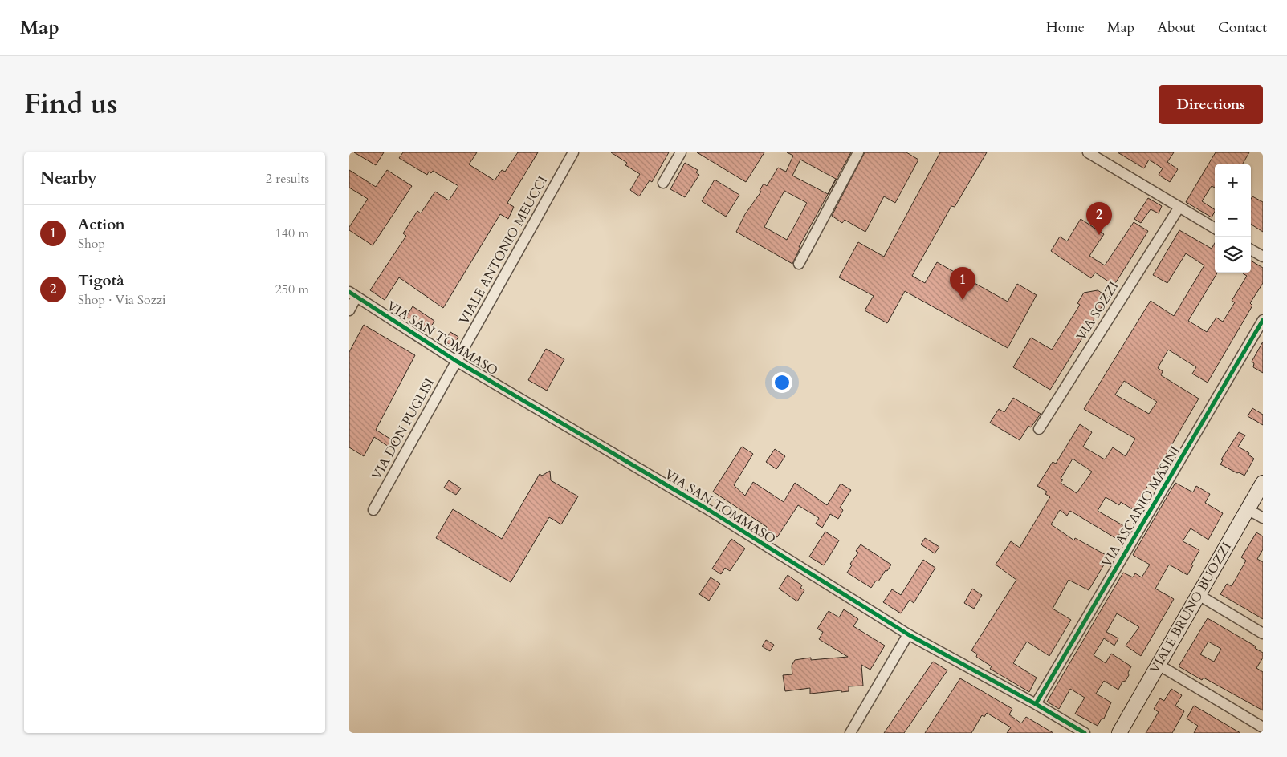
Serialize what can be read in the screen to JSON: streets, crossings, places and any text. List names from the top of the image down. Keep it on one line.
{"streets":{"main road":["VIALE BRUNO BUOZZI"],"street":["VIALE ANTONIO MEUCCI","VIA SOZZI","VIA SAN TOMMASO","VIA DON PUGLISI","VIA ASCANIO MASINI"]},"crossings":[["VIALE ANTONIO MEUCCI","VIA SAN TOMMASO"],["VIALE ANTONIO MEUCCI","VIA DON PUGLISI"],["VIA SAN TOMMASO","VIA DON PUGLISI"],["VIA SAN TOMMASO","VIA ASCANIO MASINI"]],"page":{"header":"Map","nav":["Home","Map","About","Contact"],"title":"Find us","buttons":"Directions","heading":["Nearby","2 results"],"map_buttons":["+","−"],"pins":["2","1"],"list":[{"mark":"1","name":"Action","note":"Shop","value":"140 m"},{"mark":"2","name":"Tigotà","note":"Shop · Via Sozzi","value":"250 m"}]}}
